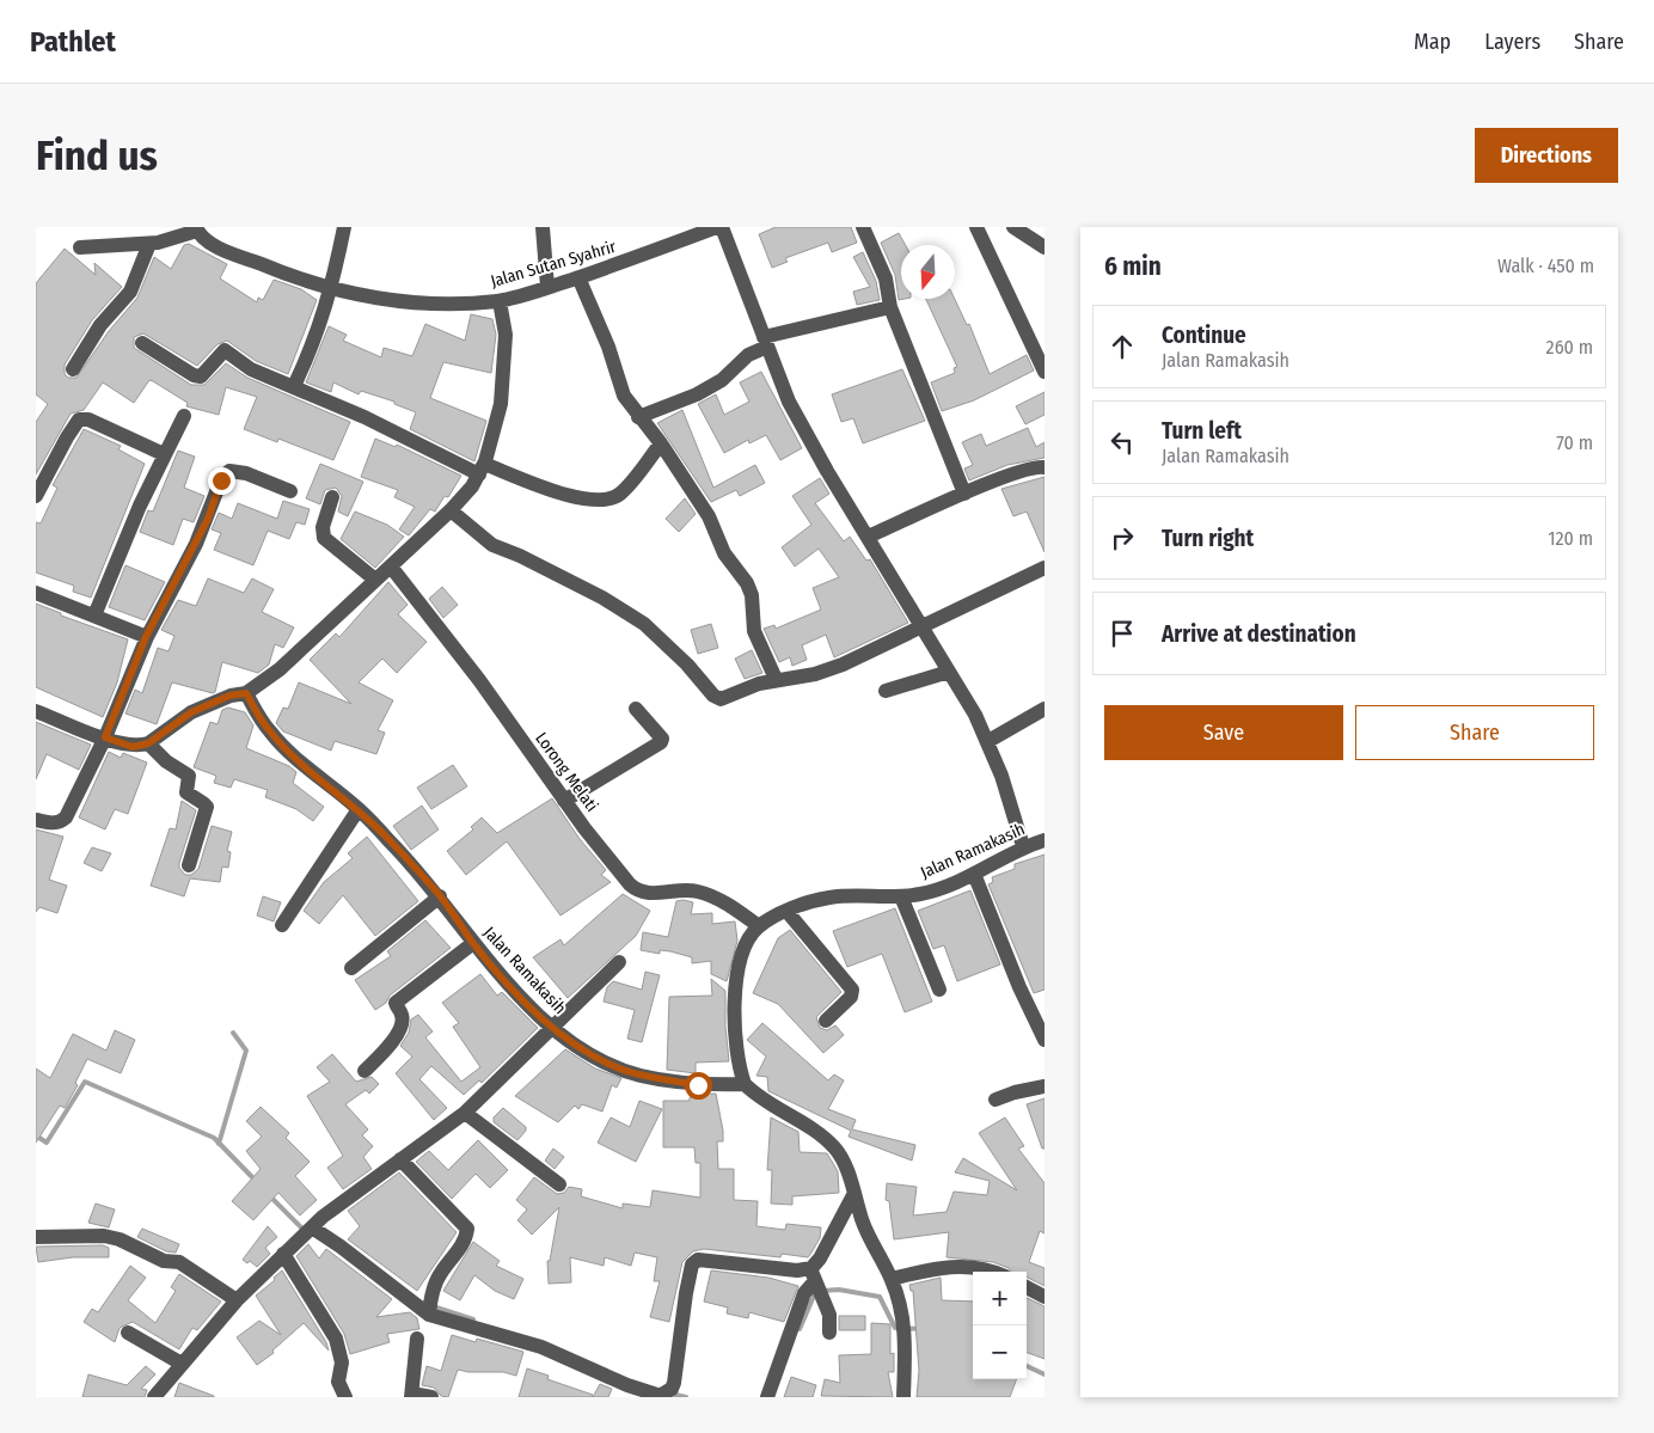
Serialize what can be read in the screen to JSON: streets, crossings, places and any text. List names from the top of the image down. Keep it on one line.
{"streets":{"street":["Jalan Sutan Syahrir","Lorong Melati","Jalan Ramakasih"]},"crossings":[["Lorong Melati","Jalan Ramakasih"]],"north":"bottom","page":{"header":"Pathlet","nav":["Map","Layers","Share"],"buttons":["Directions",["Save","Share"]],"title":"Find us","heading":["6 min","Walk · 450 m"],"list":[["Continue","Jalan Ramakasih","260 m"],["Turn left","Jalan Ramakasih","70 m"],["Turn right","120 m"],"Arrive at destination"],"map_buttons":["+","−"]}}
